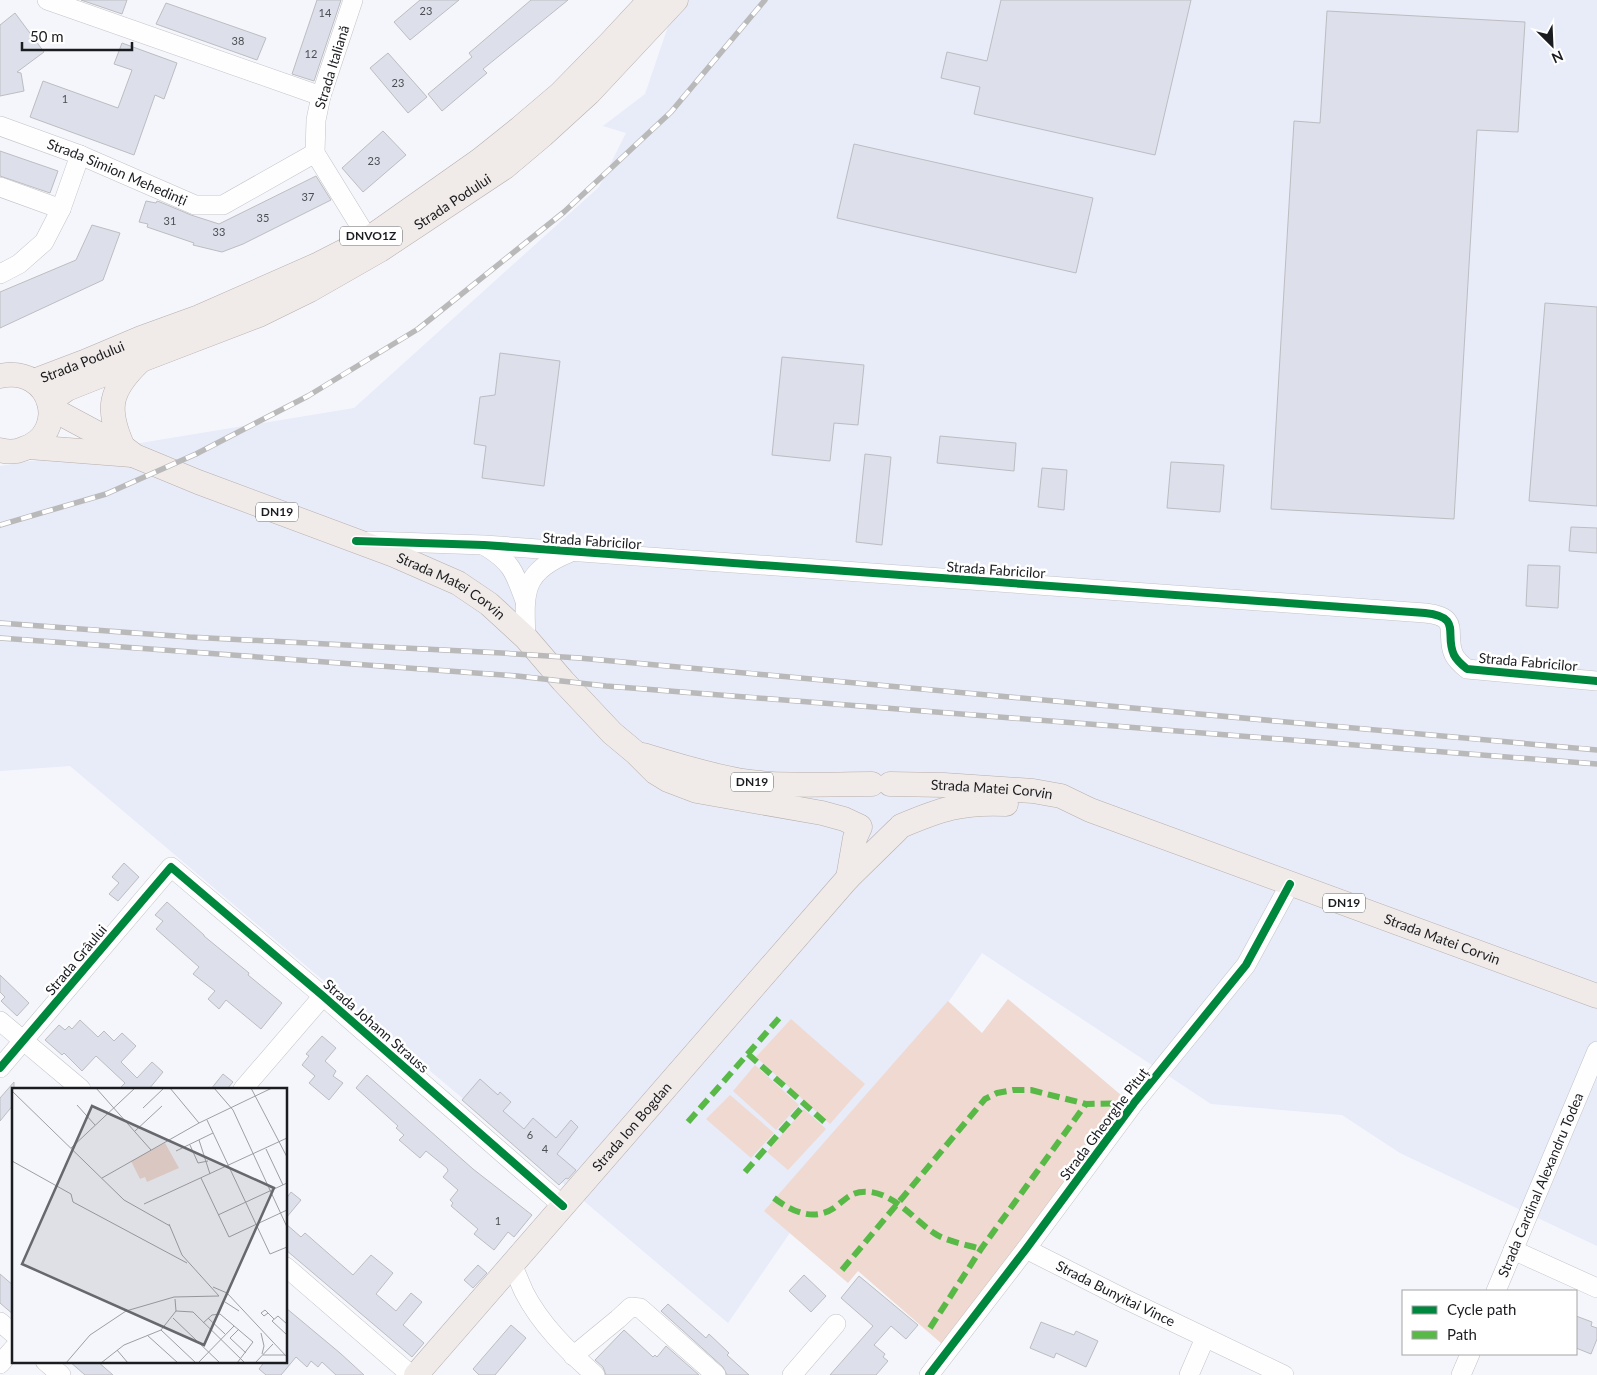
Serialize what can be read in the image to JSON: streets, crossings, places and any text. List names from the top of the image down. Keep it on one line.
{"streets":{"main road":["Strada Podului","DNVO1Z","DN19","Strada Matei Corvin","Strada Ion Bogdan"],"street":["Strada Italiană","Strada Simion Mehedinți","Strada Fabricilor","Strada Grâului","Strada Johann Strauss","Strada Gheorghe Pituț","Strada Cardinal Alexandru Todea","Strada Bunyitai Vince"]},"crossings":[["Strada Italiană","Strada Simion Mehedinți"],["Strada Podului","DN19"],["DN19","Strada Matei Corvin"],["DN19","Strada Ion Bogdan"],["Strada Fabricilor","Strada Matei Corvin"],["Strada Matei Corvin","Strada Gheorghe Pituț"],["Strada Matei Corvin","Strada Ion Bogdan"],["Strada Grâului","Strada Johann Strauss"],["Strada Johann Strauss","Strada Ion Bogdan"],["Strada Gheorghe Pituț","Strada Bunyitai Vince"]],"house_numbers":["23","14","38","12","23","1","23","37","35","31","33","6","4","1"],"legend":["Cycle path","Path"],"scale_bar":"50 m","north":"bottom right"}
